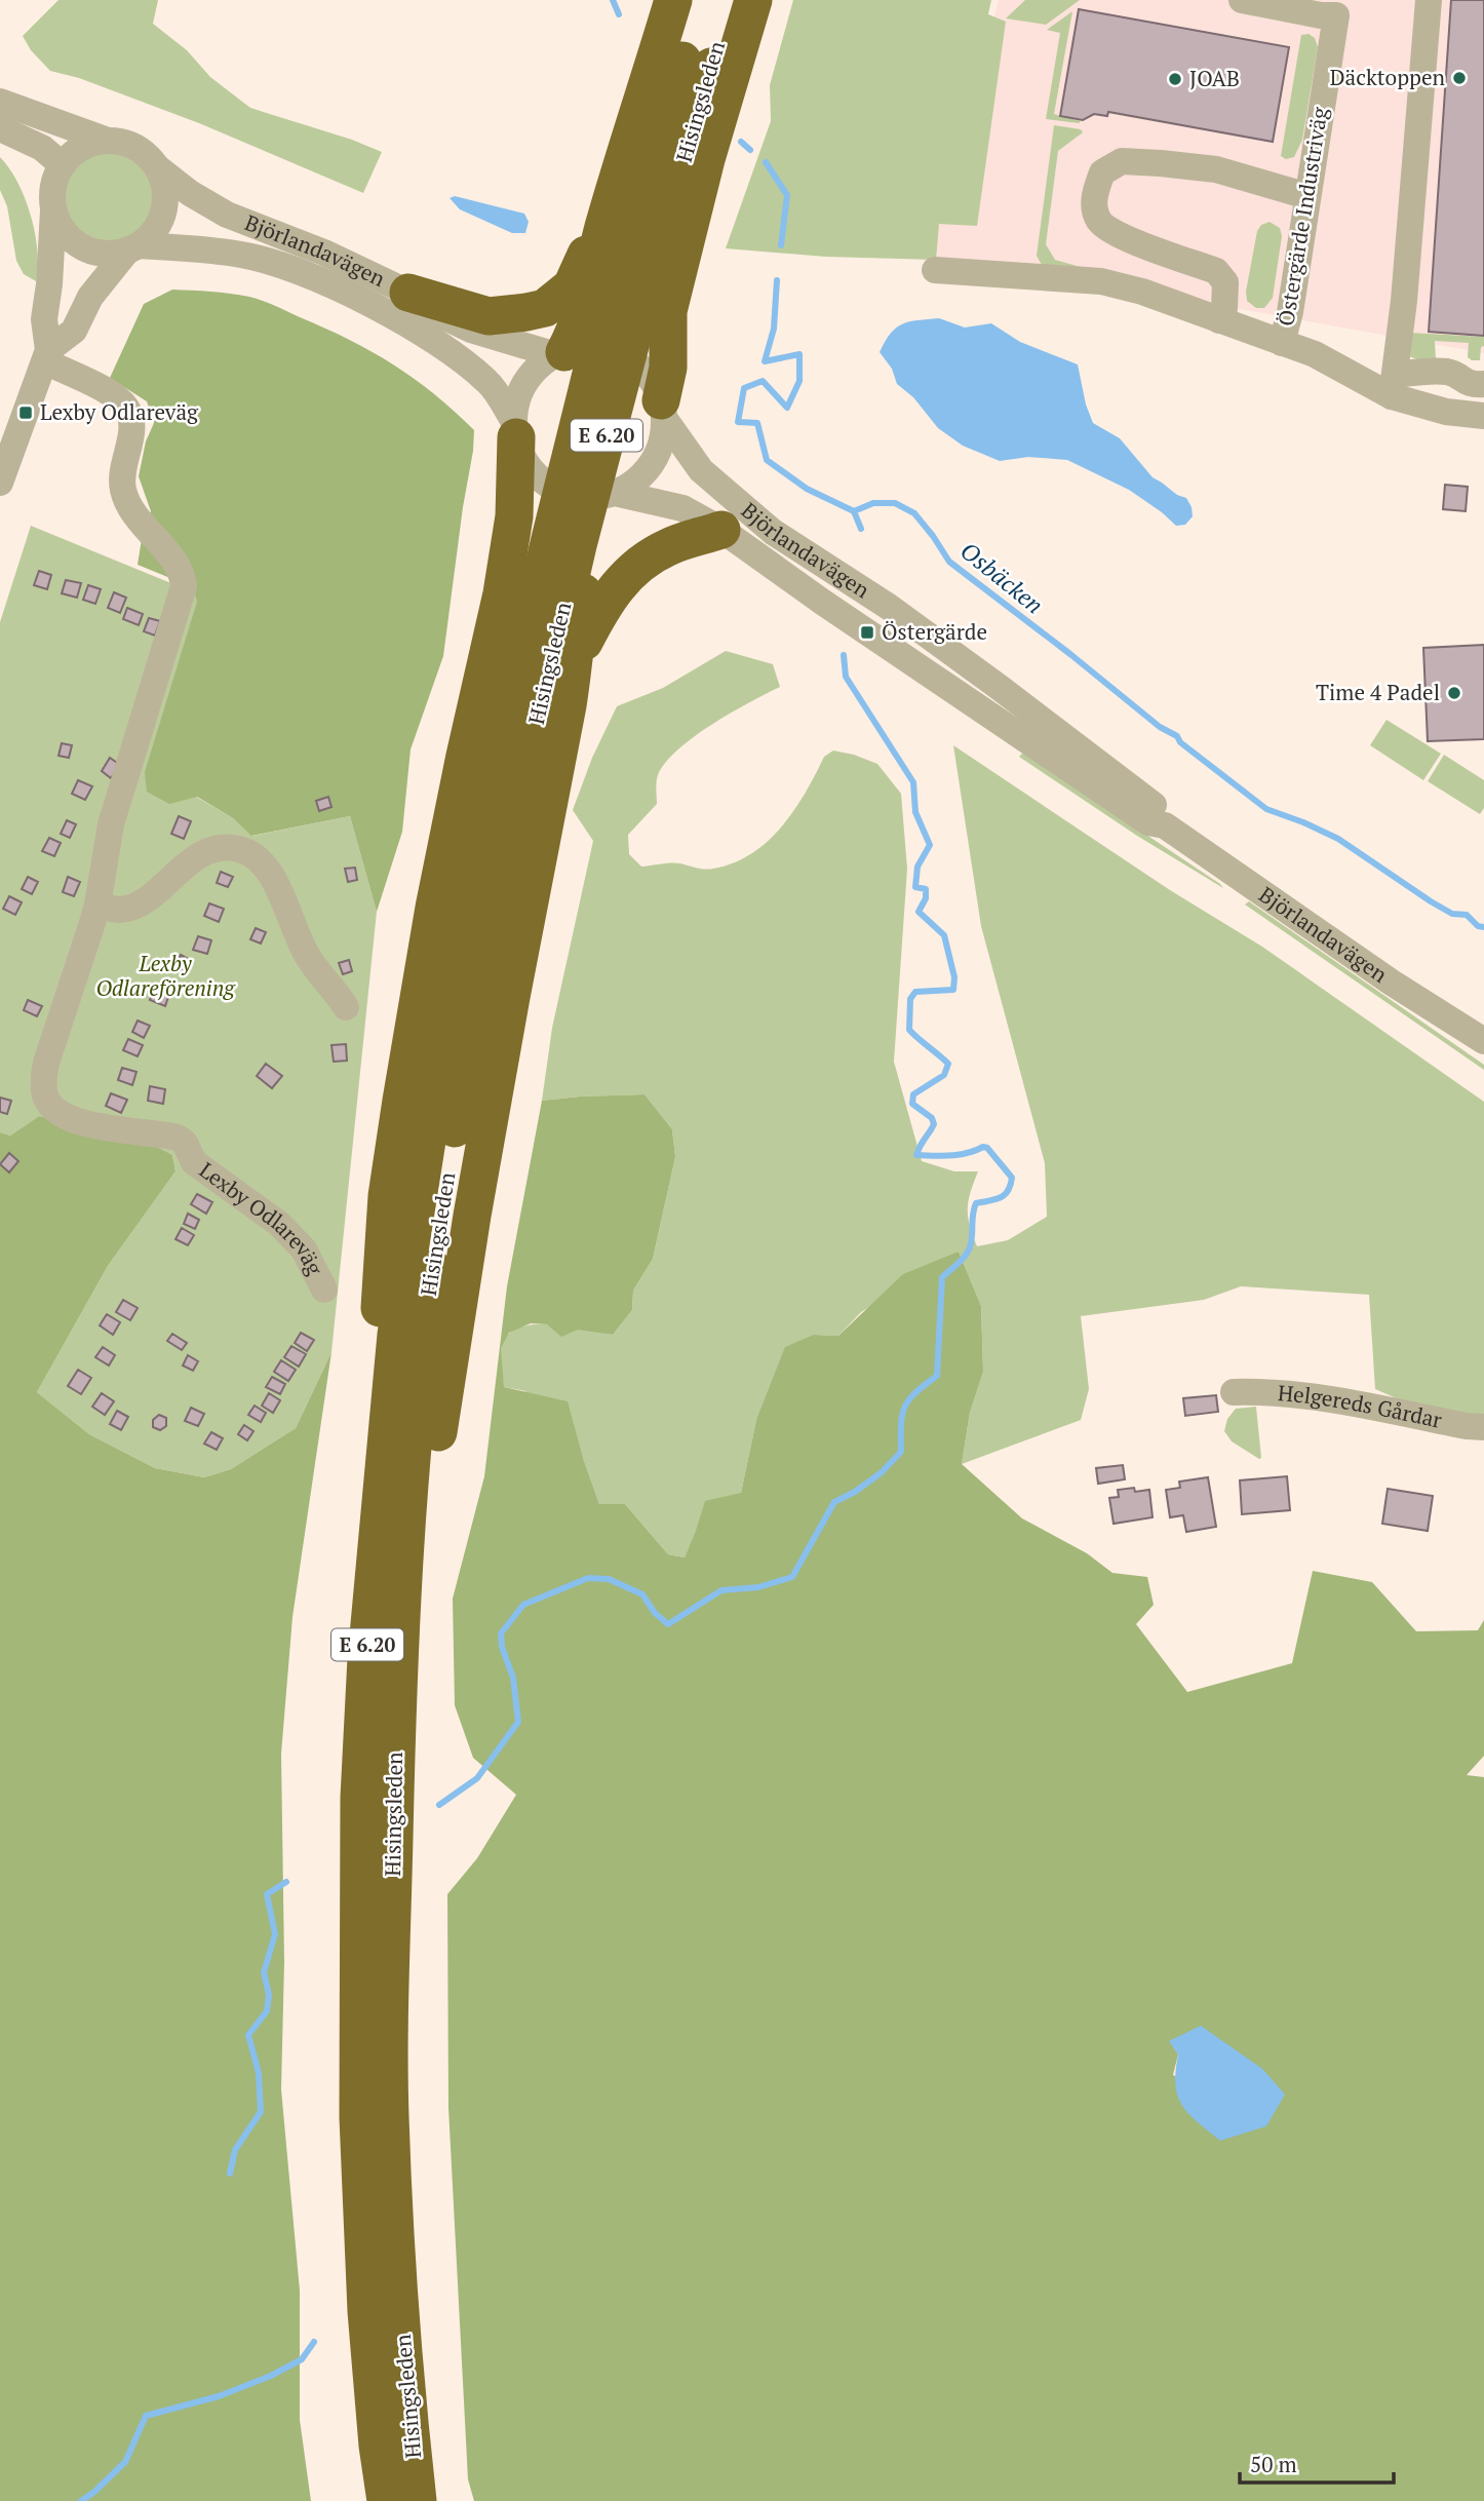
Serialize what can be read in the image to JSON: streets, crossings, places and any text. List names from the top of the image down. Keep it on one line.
{"streets":{"highway":["Hisingsleden","E 6.20"],"street":["Östergärde Industriväg","Björlandavägen","Lexby Odlareväg","Helgereds Gårdar"]},"water":["Osbäcken"],"parks":["Lexby Odlareförening"],"places":{"other":["Däcktoppen","JOAB","Time 4 Padel"],"transit":["Lexby Odlareväg","Östergärde"]},"scale_bar":"50 m"}
